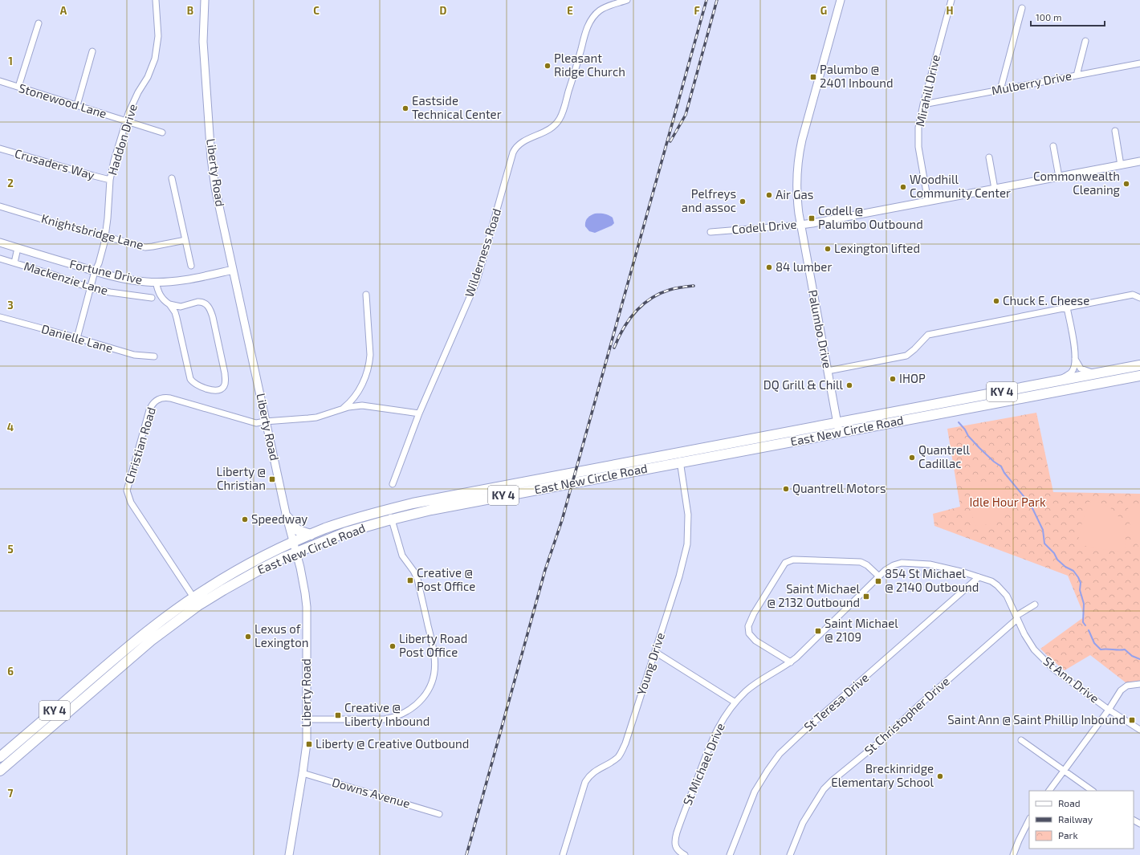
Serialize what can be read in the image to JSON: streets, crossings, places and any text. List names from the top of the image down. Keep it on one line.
{"streets":{"highway":["KY 4","East New Circle Road"],"street":["Mulberry Drive","Mirahill Drive","Stonewood Lane","Haddon Drive","Crusaders Way","Liberty Road","Codell Drive","Knightsbridge Lane","Wilderness Road","Fortune Drive","Mackenzie Lane","Palumbo Drive","Danielle Lane","Christian Road","Young Drive","St Ann Drive","St Teresa Drive","St Christopher Drive","St Michael Drive","Downs Avenue"]},"crossings":[["Mulberry Drive","Mirahill Drive"],["Mirahill Drive","Codell Drive"],["Stonewood Lane","Haddon Drive"],["Haddon Drive","Crusaders Way"],["Haddon Drive","Knightsbridge Lane"],["Haddon Drive","Fortune Drive"],["Haddon Drive","Mackenzie Lane"],["Haddon Drive","Danielle Lane"],["Liberty Road","Fortune Drive"],["Liberty Road","East New Circle Road"],["Liberty Road","Christian Road"],["Liberty Road","Downs Avenue"],["Codell Drive","Palumbo Drive"],["Palumbo Drive","East New Circle Road"],["East New Circle Road","Christian Road"],["East New Circle Road","Young Drive"],["St Ann Drive","St Teresa Drive"],["St Ann Drive","St Christopher Drive"],["St Ann Drive","St Michael Drive"]],"parks":["Idle Hour Park"],"places":{"other":["Pleasant Ridge Church","Eastside Technical Center","Commonwealth Cleaning","Woodhill Community Center","Air Gas","Pelfreys and assoc","Lexington lifted","84 lumber","Chuck E. Cheese","IHOP","DQ Grill & Chill","Quantrell Cadillac","Quantrell Motors","Speedway","Lexus of Lexington","Liberty Road Post Office","Breckinridge Elementary School"],"transit":["Palumbo @ 2401 Inbound","Codell @ Palumbo Outbound","Liberty @ Christian","Creative @ Post Office","854 St Michael @ 2140 Outbound","Saint Michael @ 2132 Outbound","Saint Michael @ 2109","Creative @ Liberty Inbound","Saint Ann @ Saint Phillip Inbound","Liberty @ Creative Outbound"]},"legend":["Road","Railway","Park"],"scale_bar":"100 m","grid":{"columns":["A","B","C","D","E","F","G","H"],"rows":["1","2","3","4","5","6","7"]}}
